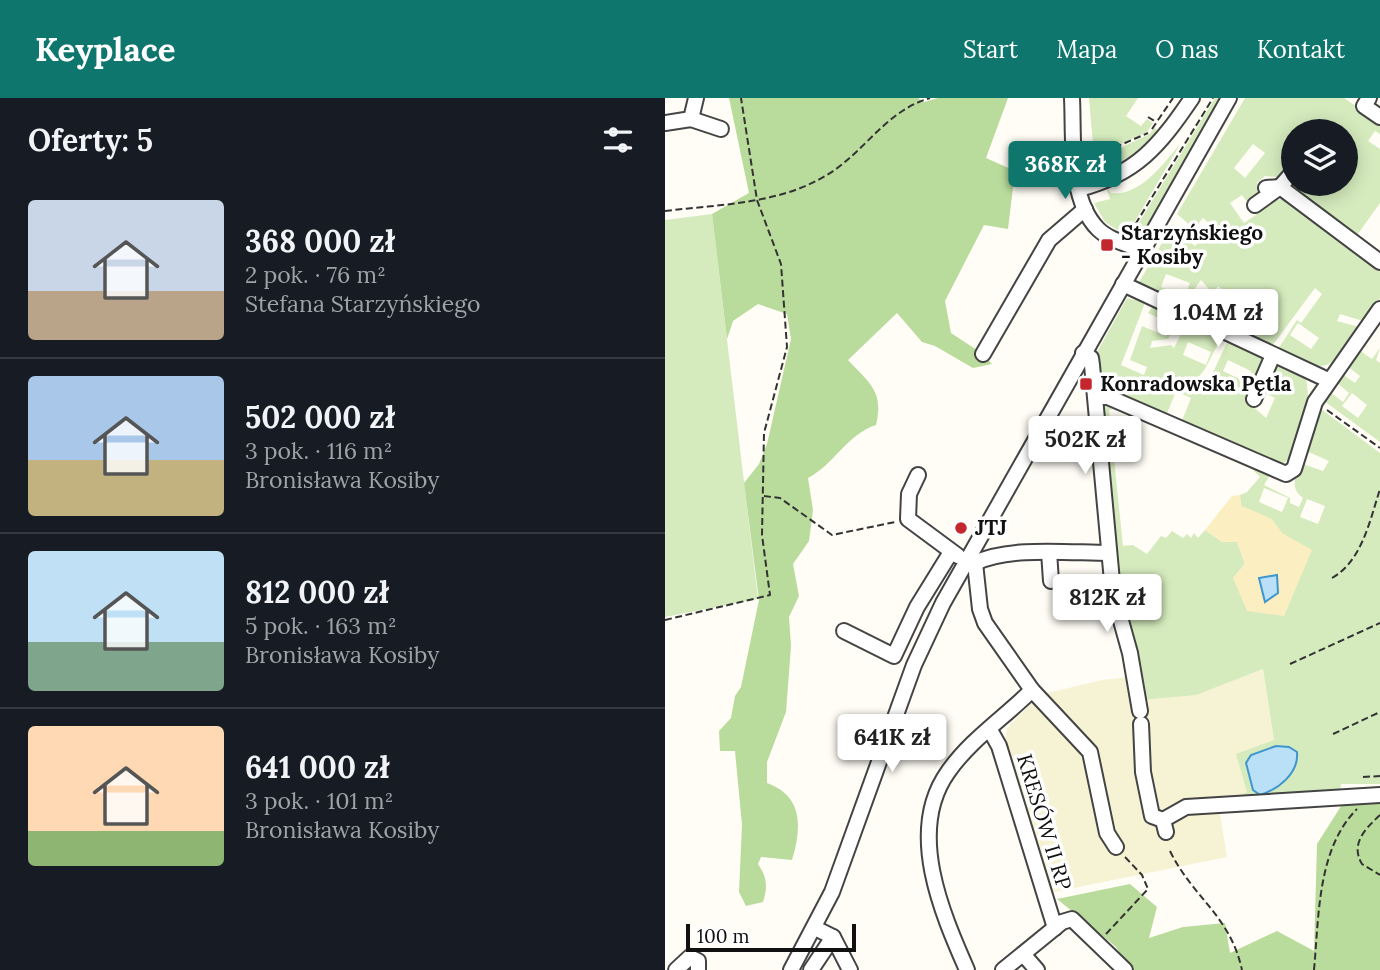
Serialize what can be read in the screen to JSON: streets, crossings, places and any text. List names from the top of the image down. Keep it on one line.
{"streets":{"street":["KRESÓW II RP"]},"places":{"transit":["Starzyńskiego - Kosiby","Konradowska Pętla"],"other":["JTJ"]},"scale_bar":"100 m","page":{"header":"Keyplace","nav":["Start","Mapa","O nas","Kontakt"],"heading":"Oferty: 5","price":["368K zł","1.04M zł","502K zł","812K zł","641K zł"],"list":[{"name":"368 000 zł","note":"2 pok. · 76 m² · Stefana Starzyńskiego"},{"name":"502 000 zł","note":"3 pok. · 116 m² · Bronisława Kosiby"},{"name":"812 000 zł","note":"5 pok. · 163 m² · Bronisława Kosiby"},{"name":"641 000 zł","note":"3 pok. · 101 m² · Bronisława Kosiby"}],"scale":"100 m"}}
